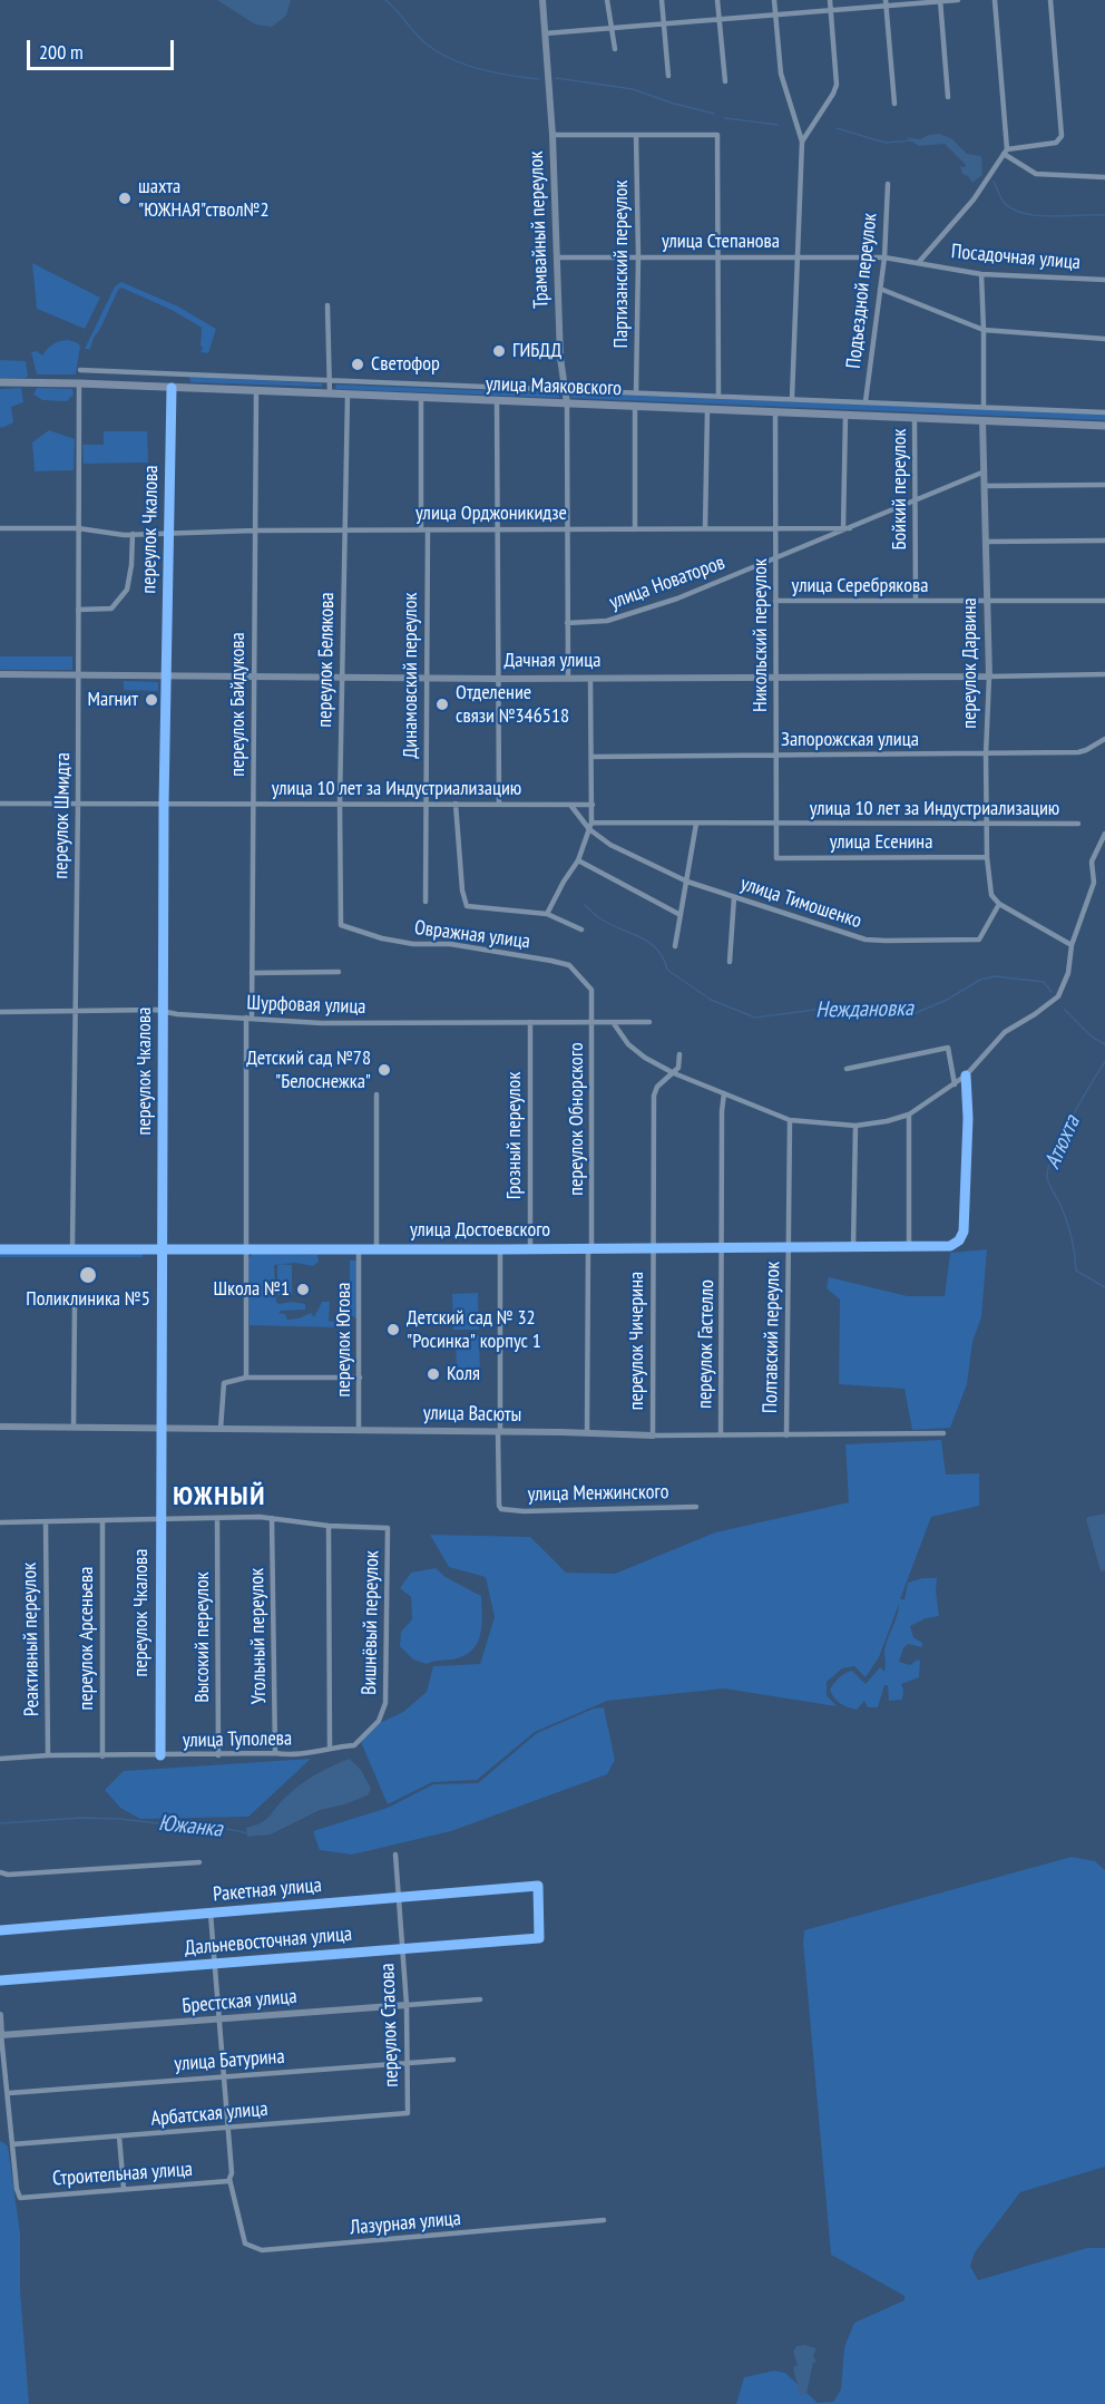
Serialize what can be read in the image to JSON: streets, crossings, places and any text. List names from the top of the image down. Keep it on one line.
{"streets":{"main road":["улица Маяковского"],"street":["Трамвайный переулок","улица Степанова","Посадочная улица","Партизанский переулок","Подъездной переулок","Бойкий переулок","улица Орджоникидзе","переулок Чкалова","улица Новаторов","улица Серебрякова","Никольский переулок","переулок Белякова","Дачная улица","переулок Дарвина","Динамовский переулок","переулок Байдукова","Запорожская улица","улица 10 лет за Индустриализацию","переулок Шмидта","улица Есенина","улица Тимошенко","Овражная улица","Шурфовая улица","переулок Обнорского","Грозный переулок","улица Достоевского","Полтавский переулок","переулок Югова","переулок Чичерина","переулок Гастелло","улица Васюты","улица Менжинского","Вишнёвый переулок","Угольный переулок","Высокий переулок","переулок Арсеньева","Реактивный переулок","улица Туполева","Ракетная улица","Дальневосточная улица","Брестская улица","переулок Стасова","улица Батурина","Арбатская улица","Строительная улица","Лазурная улица"]},"crossings":[["Трамвайный переулок","улица Степанова"],["Трамвайный переулок","улица Маяковского"],["улица Степанова","Посадочная улица"],["улица Степанова","Партизанский переулок"],["улица Степанова","Подъездной переулок"],["Посадочная улица","Подъездной переулок"],["Партизанский переулок","улица Маяковского"],["Подъездной переулок","улица Маяковского"],["улица Маяковского","Бойкий переулок"],["улица Маяковского","переулок Чкалова"],["улица Маяковского","Никольский переулок"],["улица Маяковского","переулок Белякова"],["улица Маяковского","переулок Дарвина"],["улица Маяковского","Динамовский переулок"],["улица Маяковского","переулок Байдукова"],["улица Маяковского","переулок Шмидта"],["Бойкий переулок","улица Орджоникидзе"],["Бойкий переулок","улица Серебрякова"],["улица Орджоникидзе","переулок Чкалова"],["улица Орджоникидзе","улица Новаторов"],["улица Орджоникидзе","Никольский переулок"],["улица Орджоникидзе","переулок Белякова"],["улица Орджоникидзе","переулок Дарвина"],["улица Орджоникидзе","Динамовский переулок"],["улица Орджоникидзе","переулок Байдукова"],["улица Орджоникидзе","переулок Шмидта"],["переулок Чкалова","Дачная улица"],["переулок Чкалова","улица 10 лет за Индустриализацию"],["переулок Чкалова","Шурфовая улица"],["переулок Чкалова","улица Достоевского"],["переулок Чкалова","улица Васюты"],["переулок Чкалова","улица Туполева"],["улица Новаторов","Никольский переулок"],["улица Серебрякова","Никольский переулок"],["улица Серебрякова","переулок Дарвина"],["Никольский переулок","Дачная улица"],["Никольский переулок","Запорожская улица"],["Никольский переулок","улица 10 лет за Индустриализацию"],["Никольский переулок","улица Есенина"],["переулок Белякова","Дачная улица"],["переулок Белякова","улица 10 лет за Индустриализацию"],["переулок Белякова","Овражная улица"],["Дачная улица","переулок Дарвина"],["Дачная улица","Динамовский переулок"],["Дачная улица","переулок Байдукова"],["Дачная улица","переулок Шмидта"],["переулок Дарвина","Запорожская улица"],["переулок Дарвина","улица 10 лет за Индустриализацию"],["переулок Дарвина","улица Есенина"],["переулок Дарвина","улица Тимошенко"],["Динамовский переулок","улица 10 лет за Индустриализацию"],["переулок Байдукова","улица 10 лет за Индустриализацию"],["переулок Байдукова","Шурфовая улица"],["переулок Байдукова","улица Достоевского"],["улица 10 лет за Индустриализацию","переулок Шмидта"],["улица 10 лет за Индустриализацию","улица Тимошенко"],["переулок Шмидта","Шурфовая улица"],["переулок Шмидта","улица Достоевского"],["Овражная улица","переулок Обнорского"],["Шурфовая улица","переулок Обнорского"],["Шурфовая улица","Грозный переулок"],["переулок Обнорского","улица Достоевского"],["переулок Обнорского","улица Васюты"],["Грозный переулок","улица Достоевского"],["улица Достоевского","Полтавский переулок"],["улица Достоевского","переулок Югова"],["улица Достоевского","переулок Чичерина"],["улица Достоевского","переулок Гастелло"],["Полтавский переулок","улица Васюты"],["переулок Югова","улица Васюты"],["переулок Чичерина","улица Васюты"],["переулок Гастелло","улица Васюты"],["улица Васюты","улица Менжинского"],["Вишнёвый переулок","улица Туполева"],["Угольный переулок","улица Туполева"],["Высокий переулок","улица Туполева"],["переулок Арсеньева","улица Туполева"],["Реактивный переулок","улица Туполева"],["Ракетная улица","Дальневосточная улица"],["Ракетная улица","переулок Стасова"],["Дальневосточная улица","переулок Стасова"],["Брестская улица","переулок Стасова"],["переулок Стасова","улица Батурина"],["переулок Стасова","Арбатская улица"],["Арбатская улица","Строительная улица"],["Строительная улица","Лазурная улица"]],"districts":["ЮЖНЫЙ"],"water":["Неждановка","Атюхта","Южанка"],"places":["шахта \"ЮЖНАЯ\"ствол№2","ГИБДД","Светофор","Магнит","Отделение связи №346518","Детский сад №78 \"Белоснежка\"","Поликлиника №5","Школа №1","Детский сад № 32 \"Росинка\" корпус 1","Коля"],"scale_bar":"200 m"}
